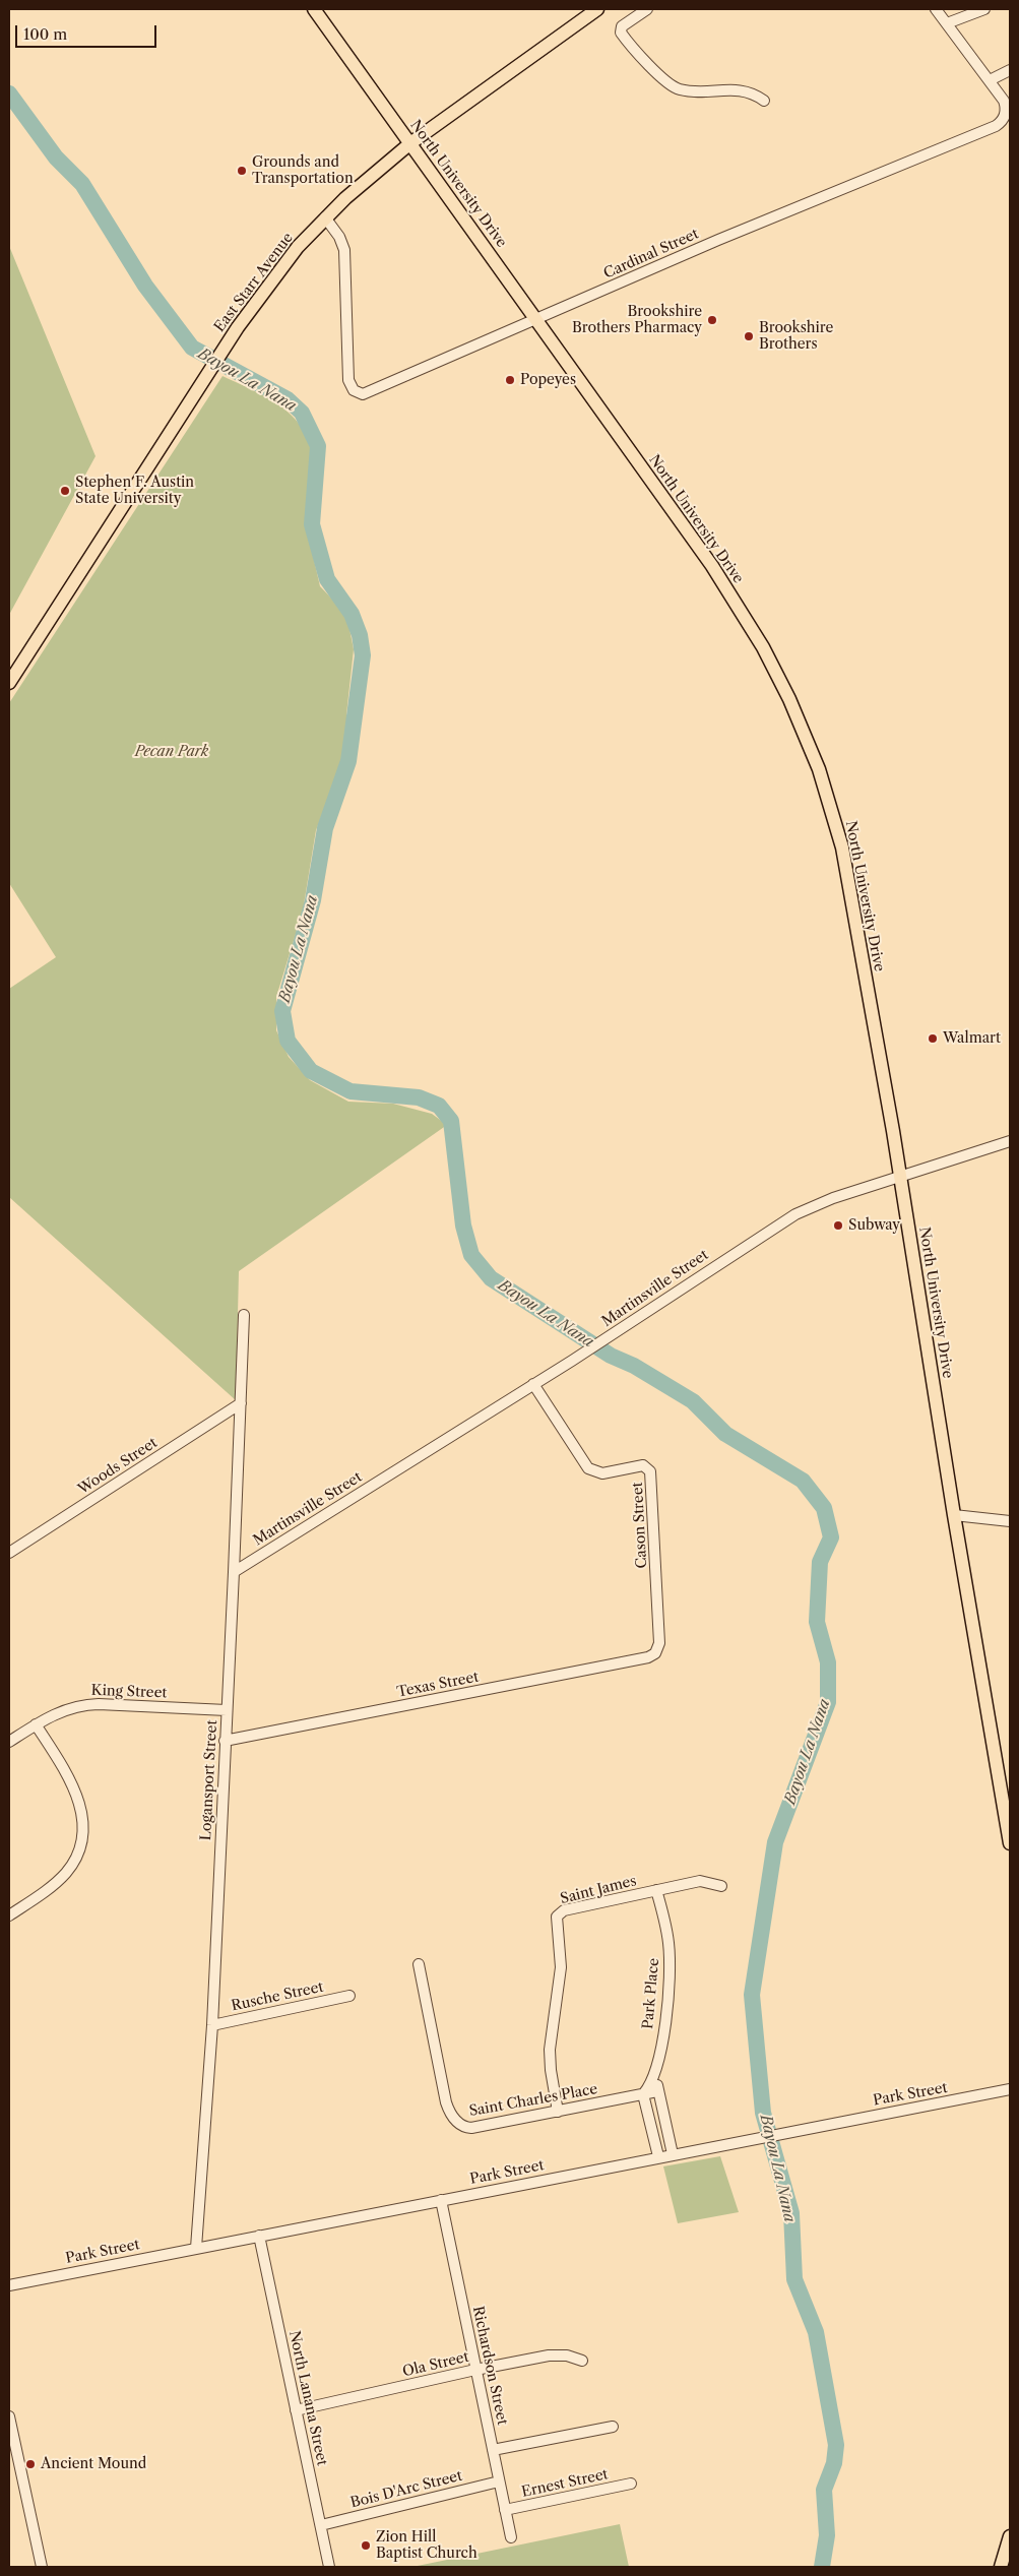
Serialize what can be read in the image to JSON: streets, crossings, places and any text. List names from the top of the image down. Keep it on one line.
{"streets":{"main road":["North University Drive","East Starr Avenue"],"street":["Cardinal Street","Martinsville Street","Woods Street","Cason Street","Texas Street","King Street","Logansport Street","Saint James","Park Place","Rusche Street","Park Street","Saint Charles Place","Ola Street","Richardson Street","North Lanana Street","Ernest Street","Bois D'Arc Street"]},"crossings":[["North University Drive","Cardinal Street"],["North University Drive","East Starr Avenue"],["North University Drive","Martinsville Street"],["Cardinal Street","East Starr Avenue"],["Martinsville Street","Cason Street"],["Martinsville Street","Logansport Street"],["Woods Street","Logansport Street"],["Cason Street","Texas Street"],["Texas Street","Logansport Street"],["King Street","Logansport Street"],["Logansport Street","Rusche Street"],["Logansport Street","Park Street"],["Saint James","Park Place"],["Saint James","Saint Charles Place"],["Park Place","Park Street"],["Park Place","Saint Charles Place"],["Park Street","Richardson Street"],["Park Street","North Lanana Street"],["Ola Street","Richardson Street"],["Ola Street","North Lanana Street"],["Richardson Street","Ernest Street"],["Richardson Street","Bois D'Arc Street"],["North Lanana Street","Bois D'Arc Street"]],"water":["Bayou La Nana"],"parks":["Pecan Park"],"places":["Grounds and Transportation","Brookshire Brothers Pharmacy","Brookshire Brothers","Popeyes","Stephen F. Austin State University","Walmart","Subway","Ancient Mound","Zion Hill Baptist Church"],"scale_bar":"100 m"}
